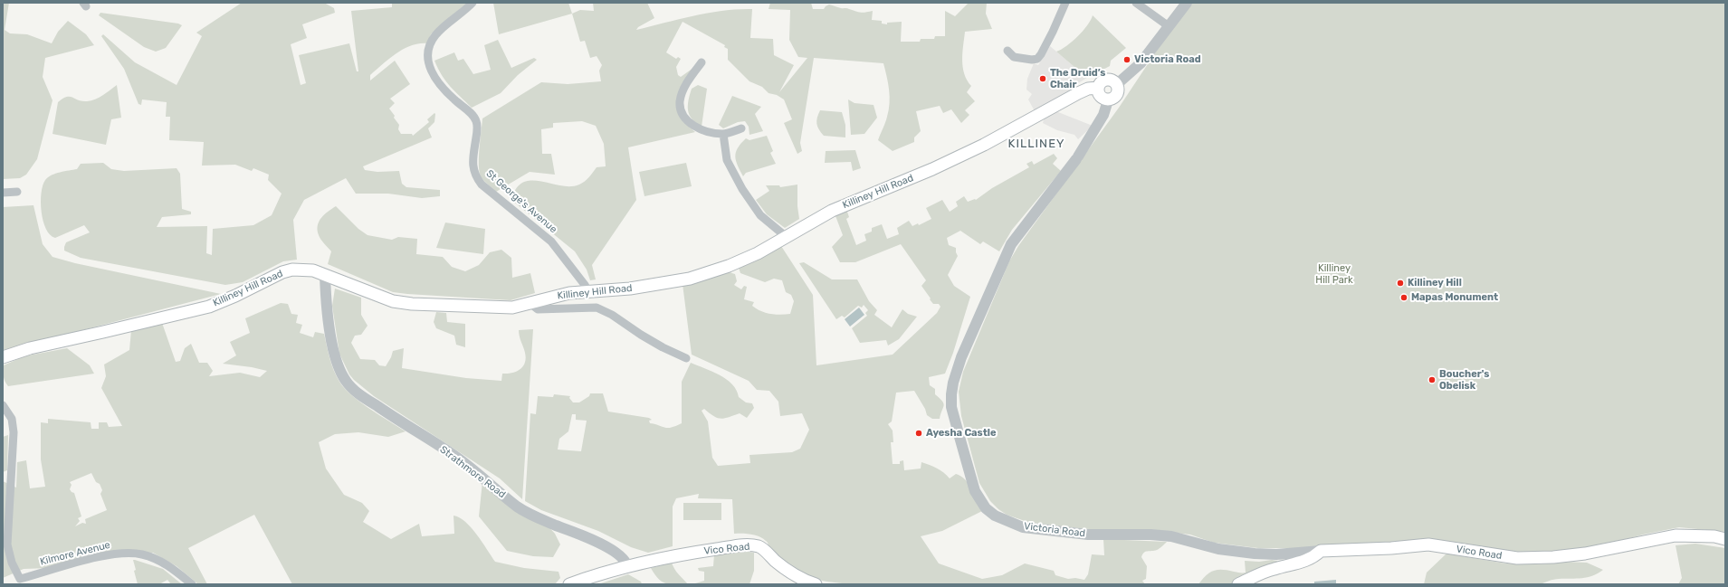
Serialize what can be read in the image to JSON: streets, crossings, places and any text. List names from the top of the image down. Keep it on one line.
{"streets":{"main road":["Killiney Hill Road","Vico Road"],"street":["St George's Avenue","Strathmore Road","Victoria Road","Kilmore Avenue"]},"crossings":[["Killiney Hill Road","St George's Avenue"],["Killiney Hill Road","Strathmore Road"],["Killiney Hill Road","Victoria Road"],["Strathmore Road","Vico Road"],["Victoria Road","Vico Road"]],"districts":["KILLINEY"],"parks":["Killiney Hill Park"],"places":["Victoria Road","The Druid’s Chair","Killiney Hill","Mapas Monument","Boucher's Obelisk","Ayesha Castle"]}
